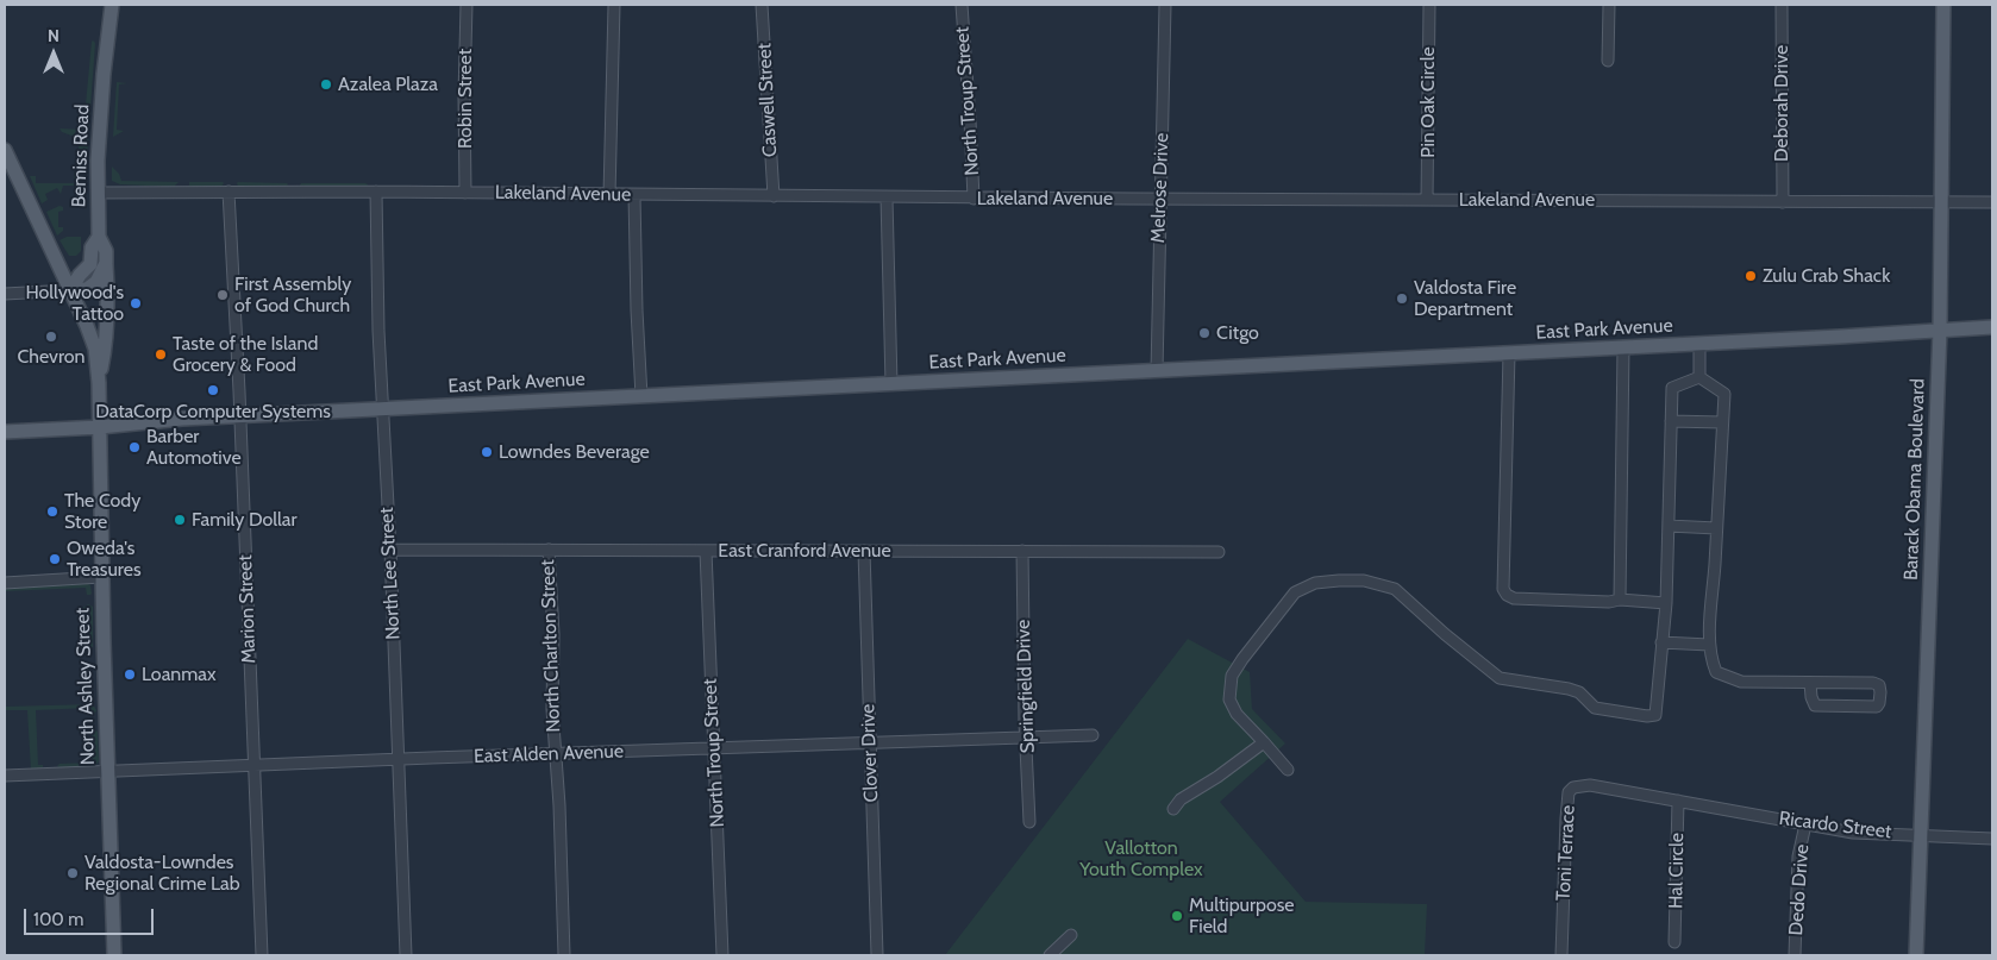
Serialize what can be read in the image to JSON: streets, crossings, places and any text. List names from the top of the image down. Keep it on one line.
{"streets":{"main road":["Bemiss Road","East Park Avenue","Barack Obama Boulevard","North Ashley Street"],"street":["Robin Street","Caswell Street","North Troup Street","Pin Oak Circle","Deborah Drive","Melrose Drive","Lakeland Avenue","East Cranford Avenue","North Lee Street","Marion Street","North Charlton Street","Springfield Drive","Clover Drive","East Alden Avenue","Ricardo Street","Toni Terrace","Hal Circle","Dedo Drive"]},"crossings":[["Robin Street","Lakeland Avenue"],["Caswell Street","Lakeland Avenue"],["North Troup Street","Lakeland Avenue"],["North Troup Street","East Cranford Avenue"],["North Troup Street","East Alden Avenue"],["Pin Oak Circle","Lakeland Avenue"],["Deborah Drive","Lakeland Avenue"],["Bemiss Road","Lakeland Avenue"],["Bemiss Road","North Ashley Street"],["Melrose Drive","Lakeland Avenue"],["Melrose Drive","East Park Avenue"],["Lakeland Avenue","Barack Obama Boulevard"],["Lakeland Avenue","North Lee Street"],["Lakeland Avenue","Marion Street"],["East Park Avenue","Barack Obama Boulevard"],["East Park Avenue","North Lee Street"],["East Park Avenue","Marion Street"],["East Park Avenue","North Ashley Street"],["Barack Obama Boulevard","Ricardo Street"],["East Cranford Avenue","North Lee Street"],["East Cranford Avenue","North Charlton Street"],["East Cranford Avenue","Springfield Drive"],["East Cranford Avenue","Clover Drive"],["North Lee Street","East Alden Avenue"],["Marion Street","East Alden Avenue"],["North Charlton Street","East Alden Avenue"],["North Ashley Street","East Alden Avenue"],["Springfield Drive","East Alden Avenue"],["Clover Drive","East Alden Avenue"],["Ricardo Street","Toni Terrace"],["Ricardo Street","Hal Circle"],["Ricardo Street","Dedo Drive"],["Toni Terrace","Hal Circle"]],"parks":["Vallotton Youth Complex"],"places":["Azalea Plaza","Zulu Crab Shack","First Assembly of God Church","Valdosta Fire Department","Hollywood's Tattoo","Citgo","Chevron","Taste of the Island Grocery & Food","DataCorp Computer Systems","Barber Automotive","Lowndes Beverage","The Cody Store","Family Dollar","Oweda's Treasures","Loanmax","Valdosta-Lowndes Regional Crime Lab","Multipurpose Field"],"scale_bar":"100 m","north":"top"}
